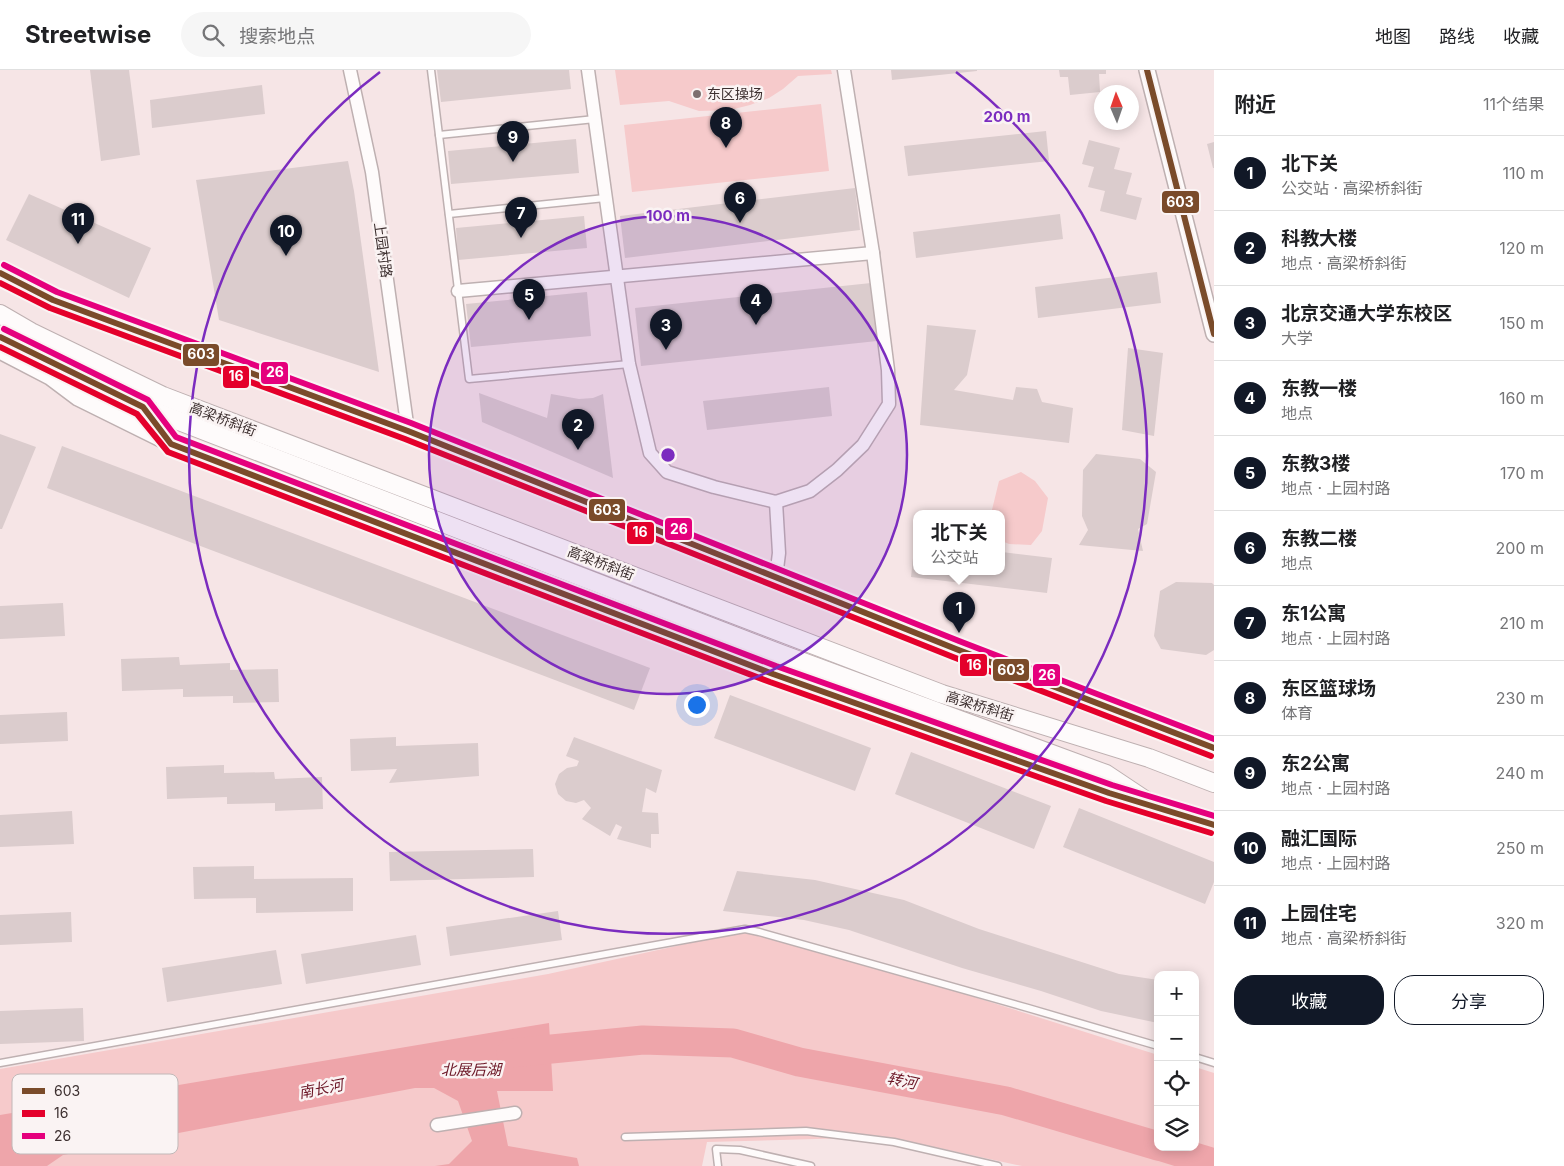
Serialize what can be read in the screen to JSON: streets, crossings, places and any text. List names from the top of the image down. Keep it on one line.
{"streets":{"main road":["高梁桥斜街"],"street":["上园村路"]},"water":["北展后湖","转河","南长河"],"places":["东区操场"],"lines":["transit line 603","transit line 26","transit line 16"],"legend":["603","16","26"],"north":"top","page":{"header":"Streetwise","search":"搜索地点","nav":["地图","路线","收藏"],"heading":["附近","11个结果"],"pins":["8","9","6","7","11","10","5","4","3","2","1"],"list":[{"mark":"1","name":"北下关","note":"公交站 · 高梁桥斜街","value":"110 m"},{"mark":"2","name":"科教大楼","note":"地点 · 高梁桥斜街","value":"120 m"},{"mark":"3","name":"北京交通大学东校区","note":"大学","value":"150 m"},{"mark":"4","name":"东教一楼","note":"地点","value":"160 m"},{"mark":"5","name":"东教3楼","note":"地点 · 上园村路","value":"170 m"},{"mark":"6","name":"东教二楼","note":"地点","value":"200 m"},{"mark":"7","name":"东1公寓","note":"地点 · 上园村路","value":"210 m"},{"mark":"8","name":"东区篮球场","note":"体育","value":"230 m"},{"mark":"9","name":"东2公寓","note":"地点 · 上园村路","value":"240 m"},{"mark":"10","name":"融汇国际","note":"地点 · 上园村路","value":"250 m"},{"mark":"11","name":"上园住宅","note":"地点 · 高梁桥斜街","value":"320 m"}],"popup":["北下关","公交站"],"buttons":["收藏","分享"],"map_buttons":["+","−"]},"rings":["200 m","100 m"]}
